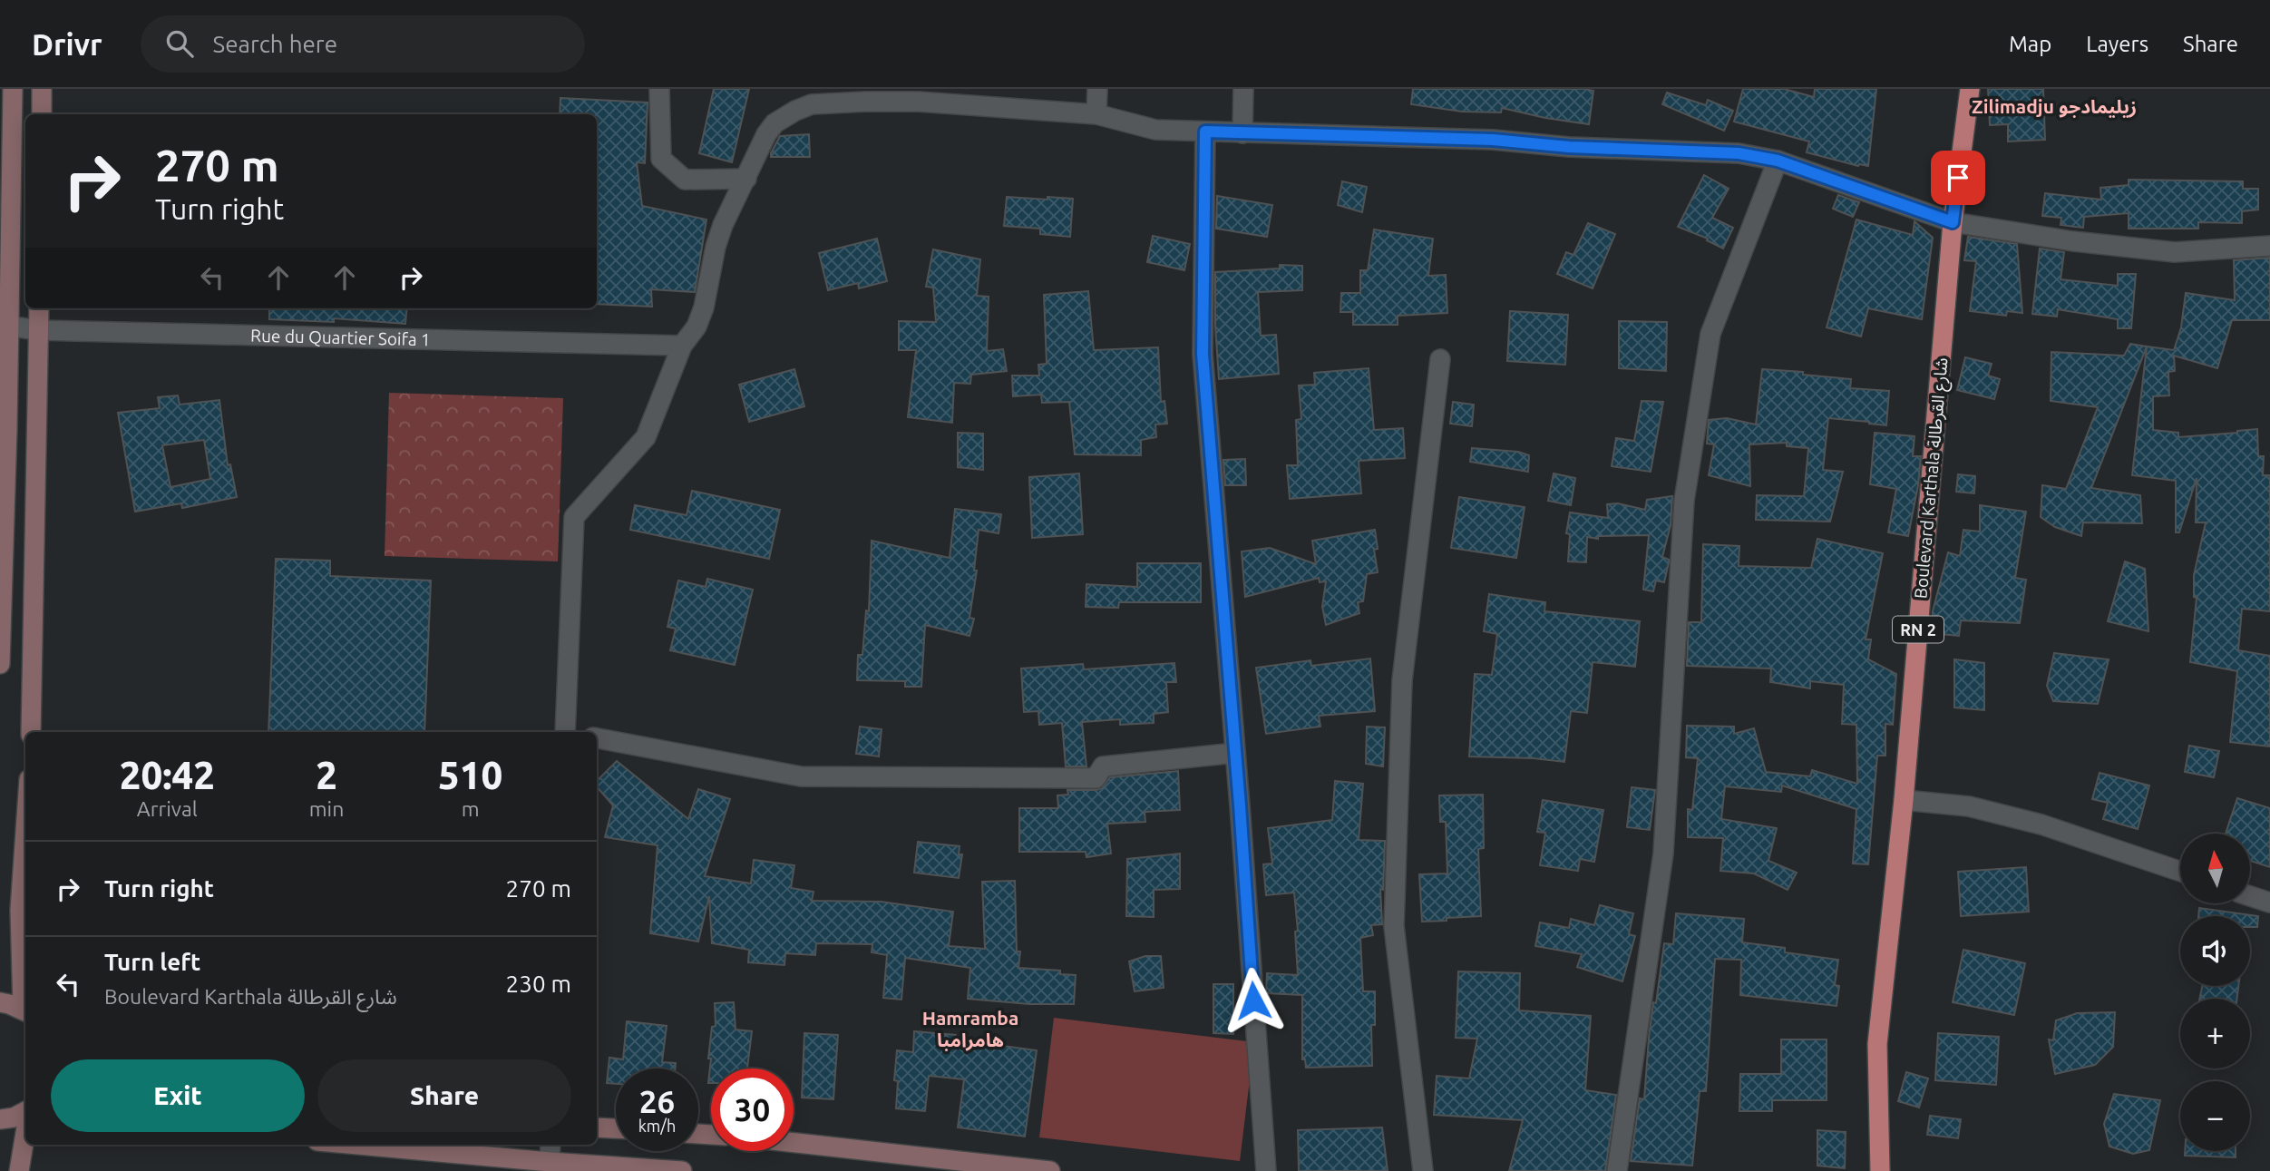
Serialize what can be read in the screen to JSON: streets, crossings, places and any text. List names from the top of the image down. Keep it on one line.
{"streets":{"main road":["Boulevard Karthala شارع القرطالة","RN 2"],"street":["Rue du Quartier Soifa 1"]},"districts":["Zilimadju زيليمادجو","Hamramba هامرامبا"],"north":"top","page":{"header":"Drivr","search":"Search here","nav":["Map","Layers","Share"],"turn":["270 m","Turn right"],"eta":["20:42","Arrival","2","min","510","m"],"map_buttons":["+","−"],"list":[{"name":"Turn right","value":"270 m"},{"name":"Turn left","note":"Boulevard Karthala شارع القرطالة","value":"230 m"}],"buttons":["Exit","Share"],"speed":"26 km/h","limit":"30"}}
